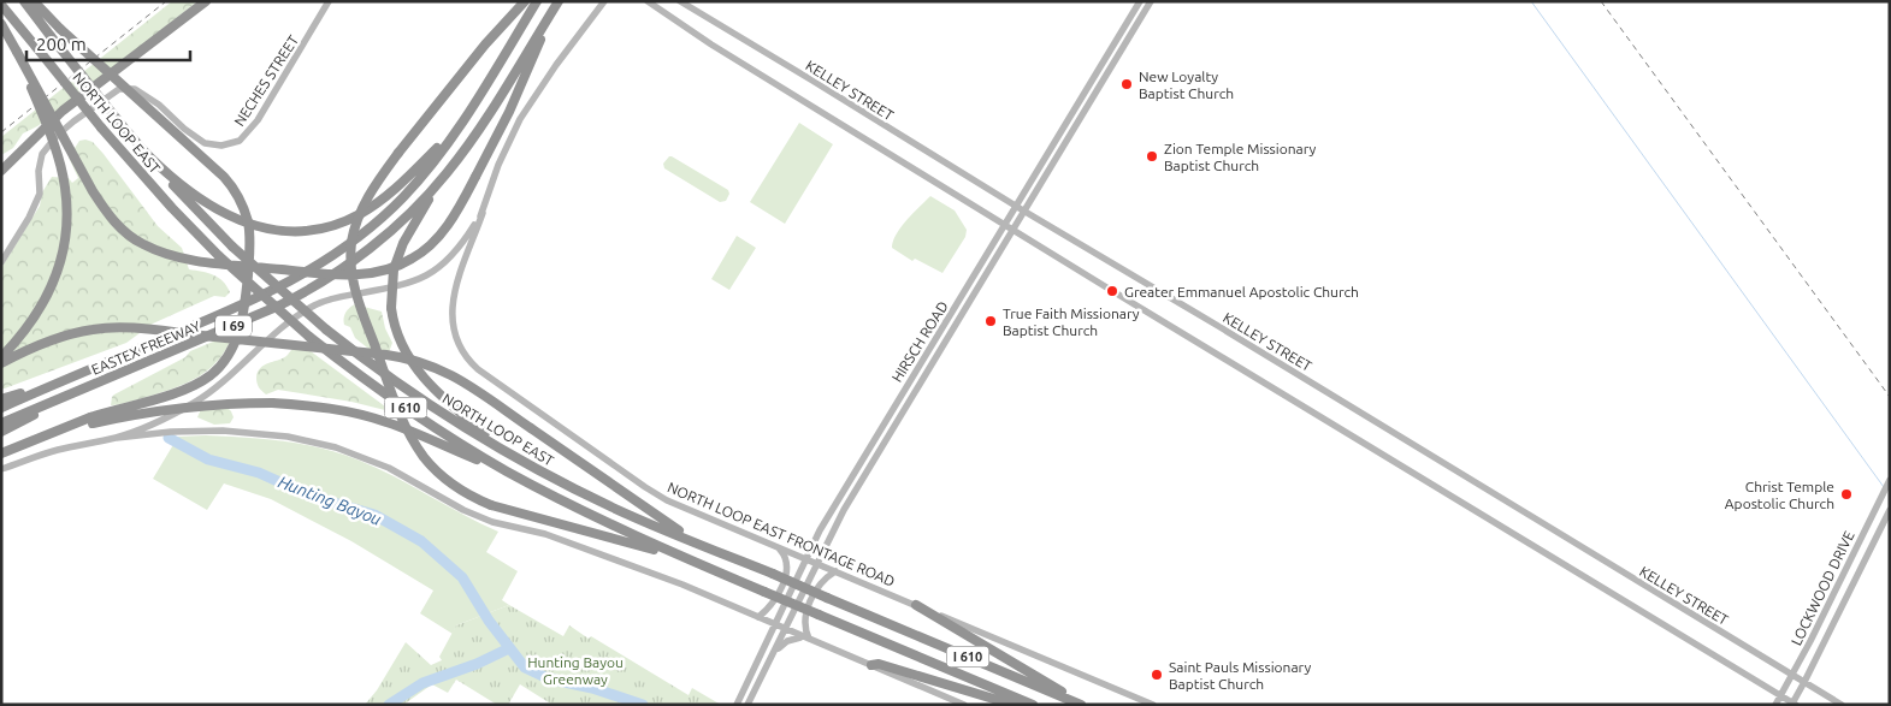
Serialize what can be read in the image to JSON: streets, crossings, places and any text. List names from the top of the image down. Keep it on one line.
{"streets":{"highway":["NORTH LOOP EAST","I 69","EASTEX FREEWAY","I 610"],"main road":["NECHES STREET","KELLEY STREET","HIRSCH ROAD","NORTH LOOP EAST FRONTAGE ROAD","LOCKWOOD DRIVE"]},"crossings":[["KELLEY STREET","HIRSCH ROAD"],["KELLEY STREET","LOCKWOOD DRIVE"],["HIRSCH ROAD","NORTH LOOP EAST FRONTAGE ROAD"]],"water":["Hunting Bayou"],"parks":["Hunting Bayou Greenway"],"places":["New Loyalty Baptist Church","Zion Temple Missionary Baptist Church","Greater Emmanuel Apostolic Church","True Faith Missionary Baptist Church","Christ Temple Apostolic Church","Saint Pauls Missionary Baptist Church"],"scale_bar":"200 m"}
